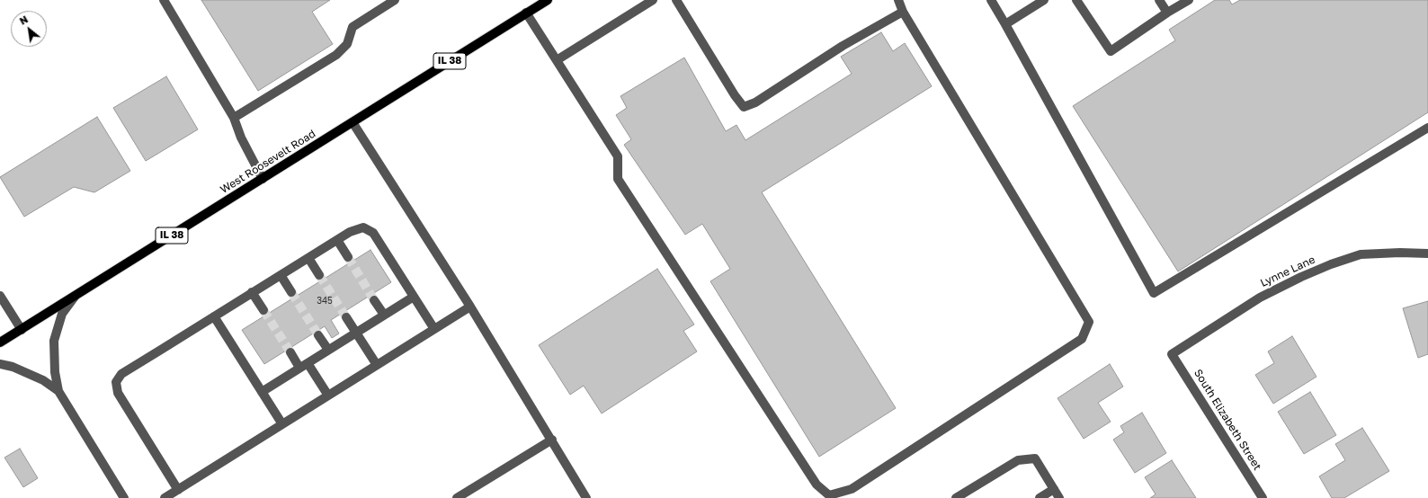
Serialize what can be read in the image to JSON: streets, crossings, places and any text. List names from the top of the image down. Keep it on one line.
{"streets":{"main road":["IL 38","West Roosevelt Road"],"street":["Lynne Lane","South Elizabeth Street"]},"crossings":[["Lynne Lane","South Elizabeth Street"]],"house_numbers":["345"],"north":"top left"}
